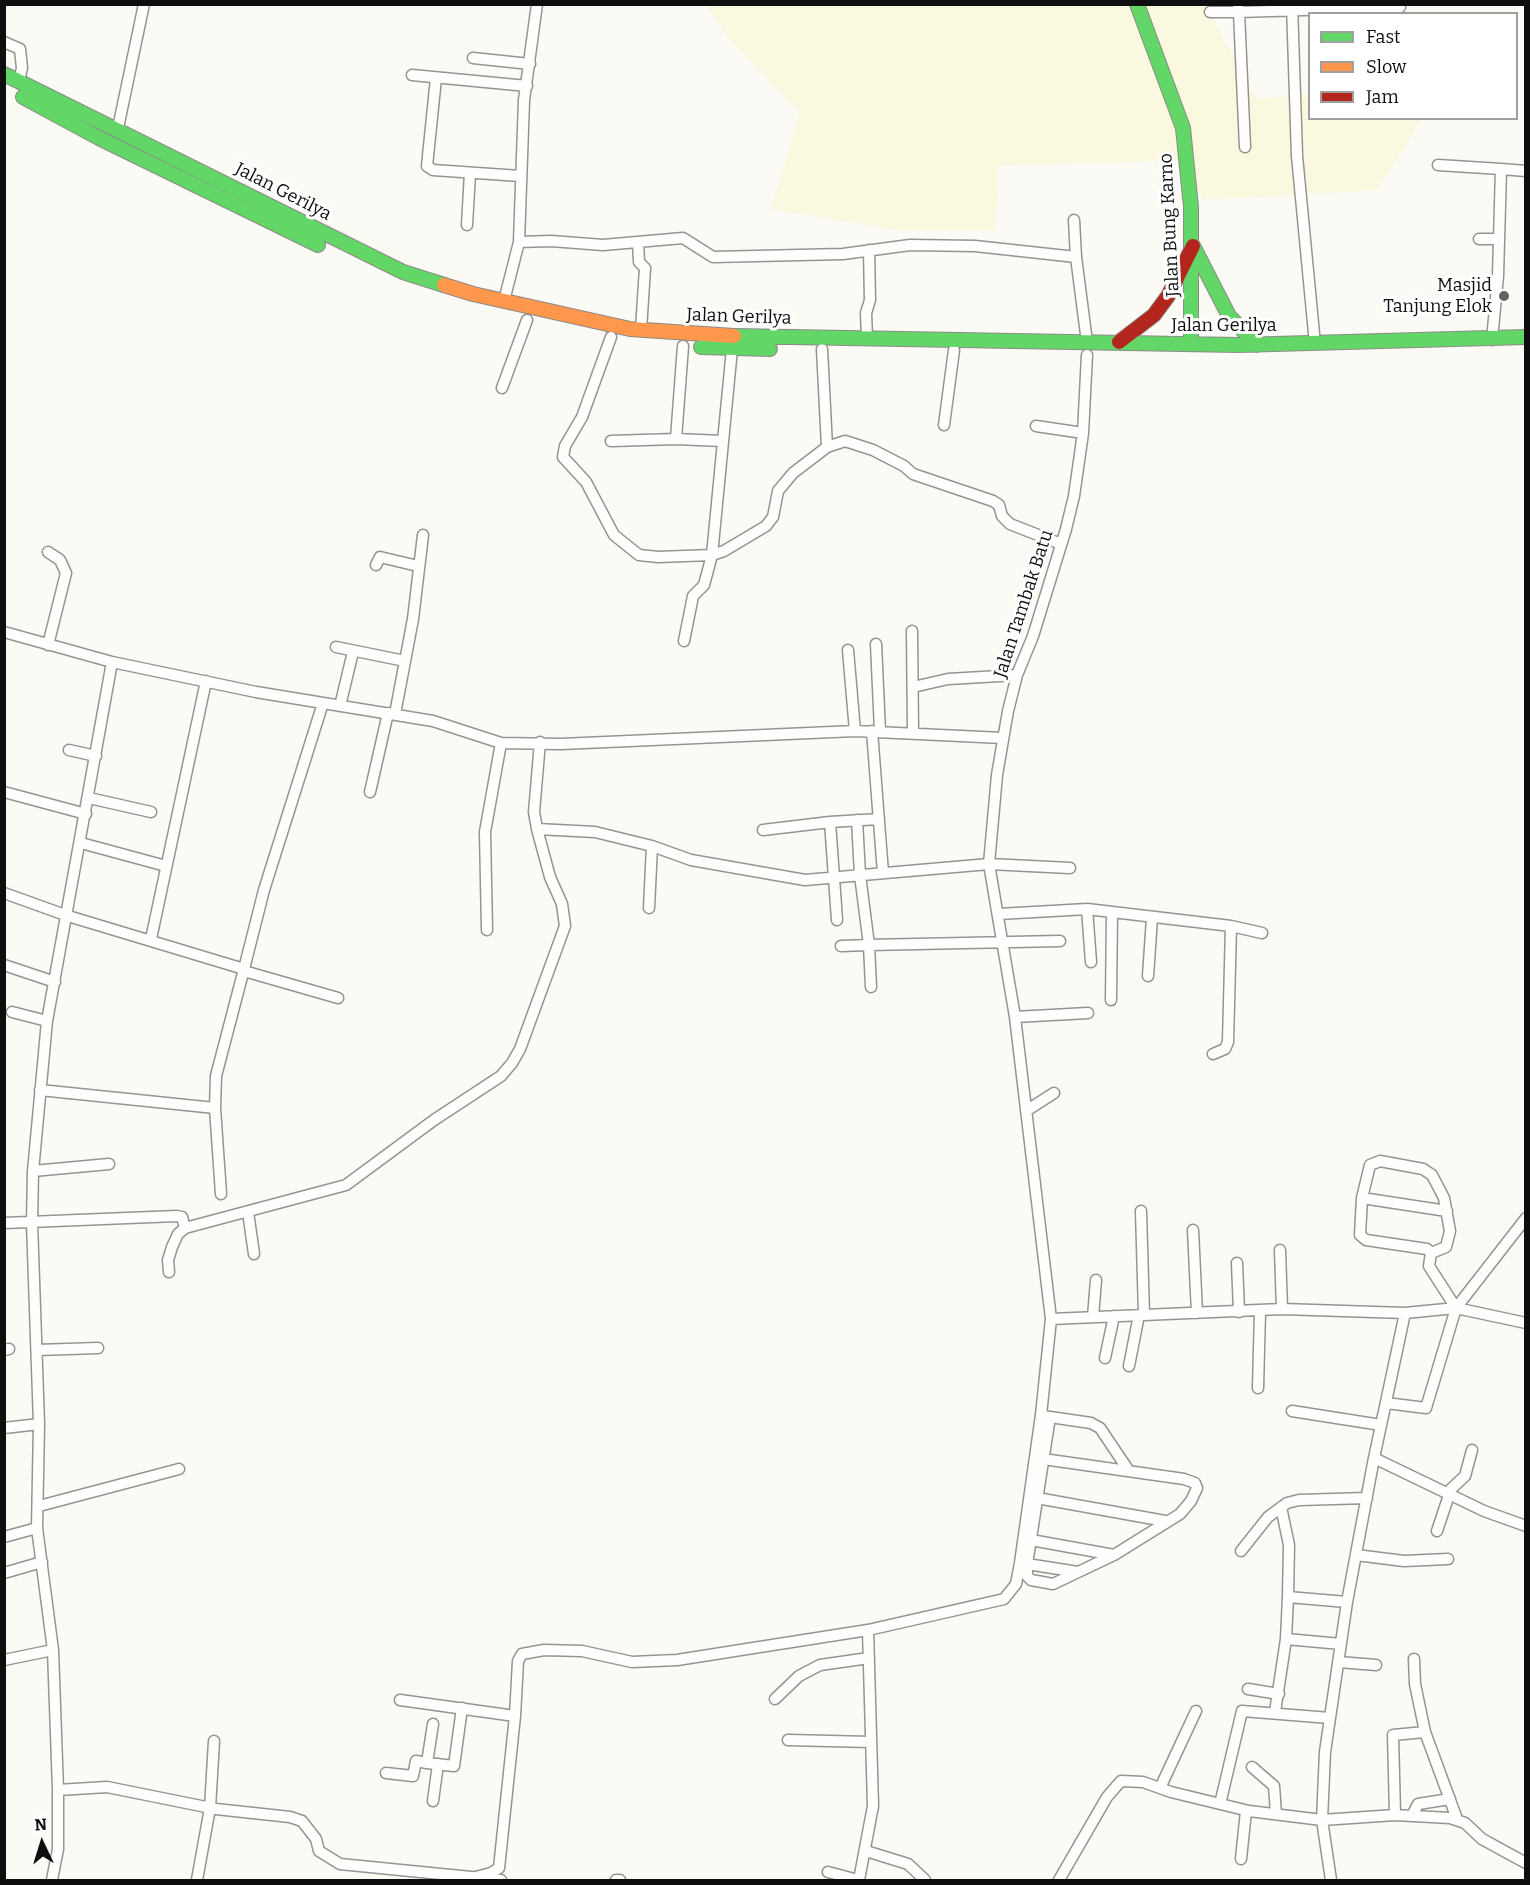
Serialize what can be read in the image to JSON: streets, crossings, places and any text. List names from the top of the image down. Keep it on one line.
{"streets":{"main road":["Jalan Gerilya","Jalan Bung Karno"],"street":["Jalan Tambak Batu"]},"crossings":[["Jalan Gerilya","Jalan Bung Karno"],["Jalan Gerilya","Jalan Tambak Batu"]],"places":["Masjid Tanjung Elok"],"legend":["Fast","Slow","Jam"],"north":"top"}
